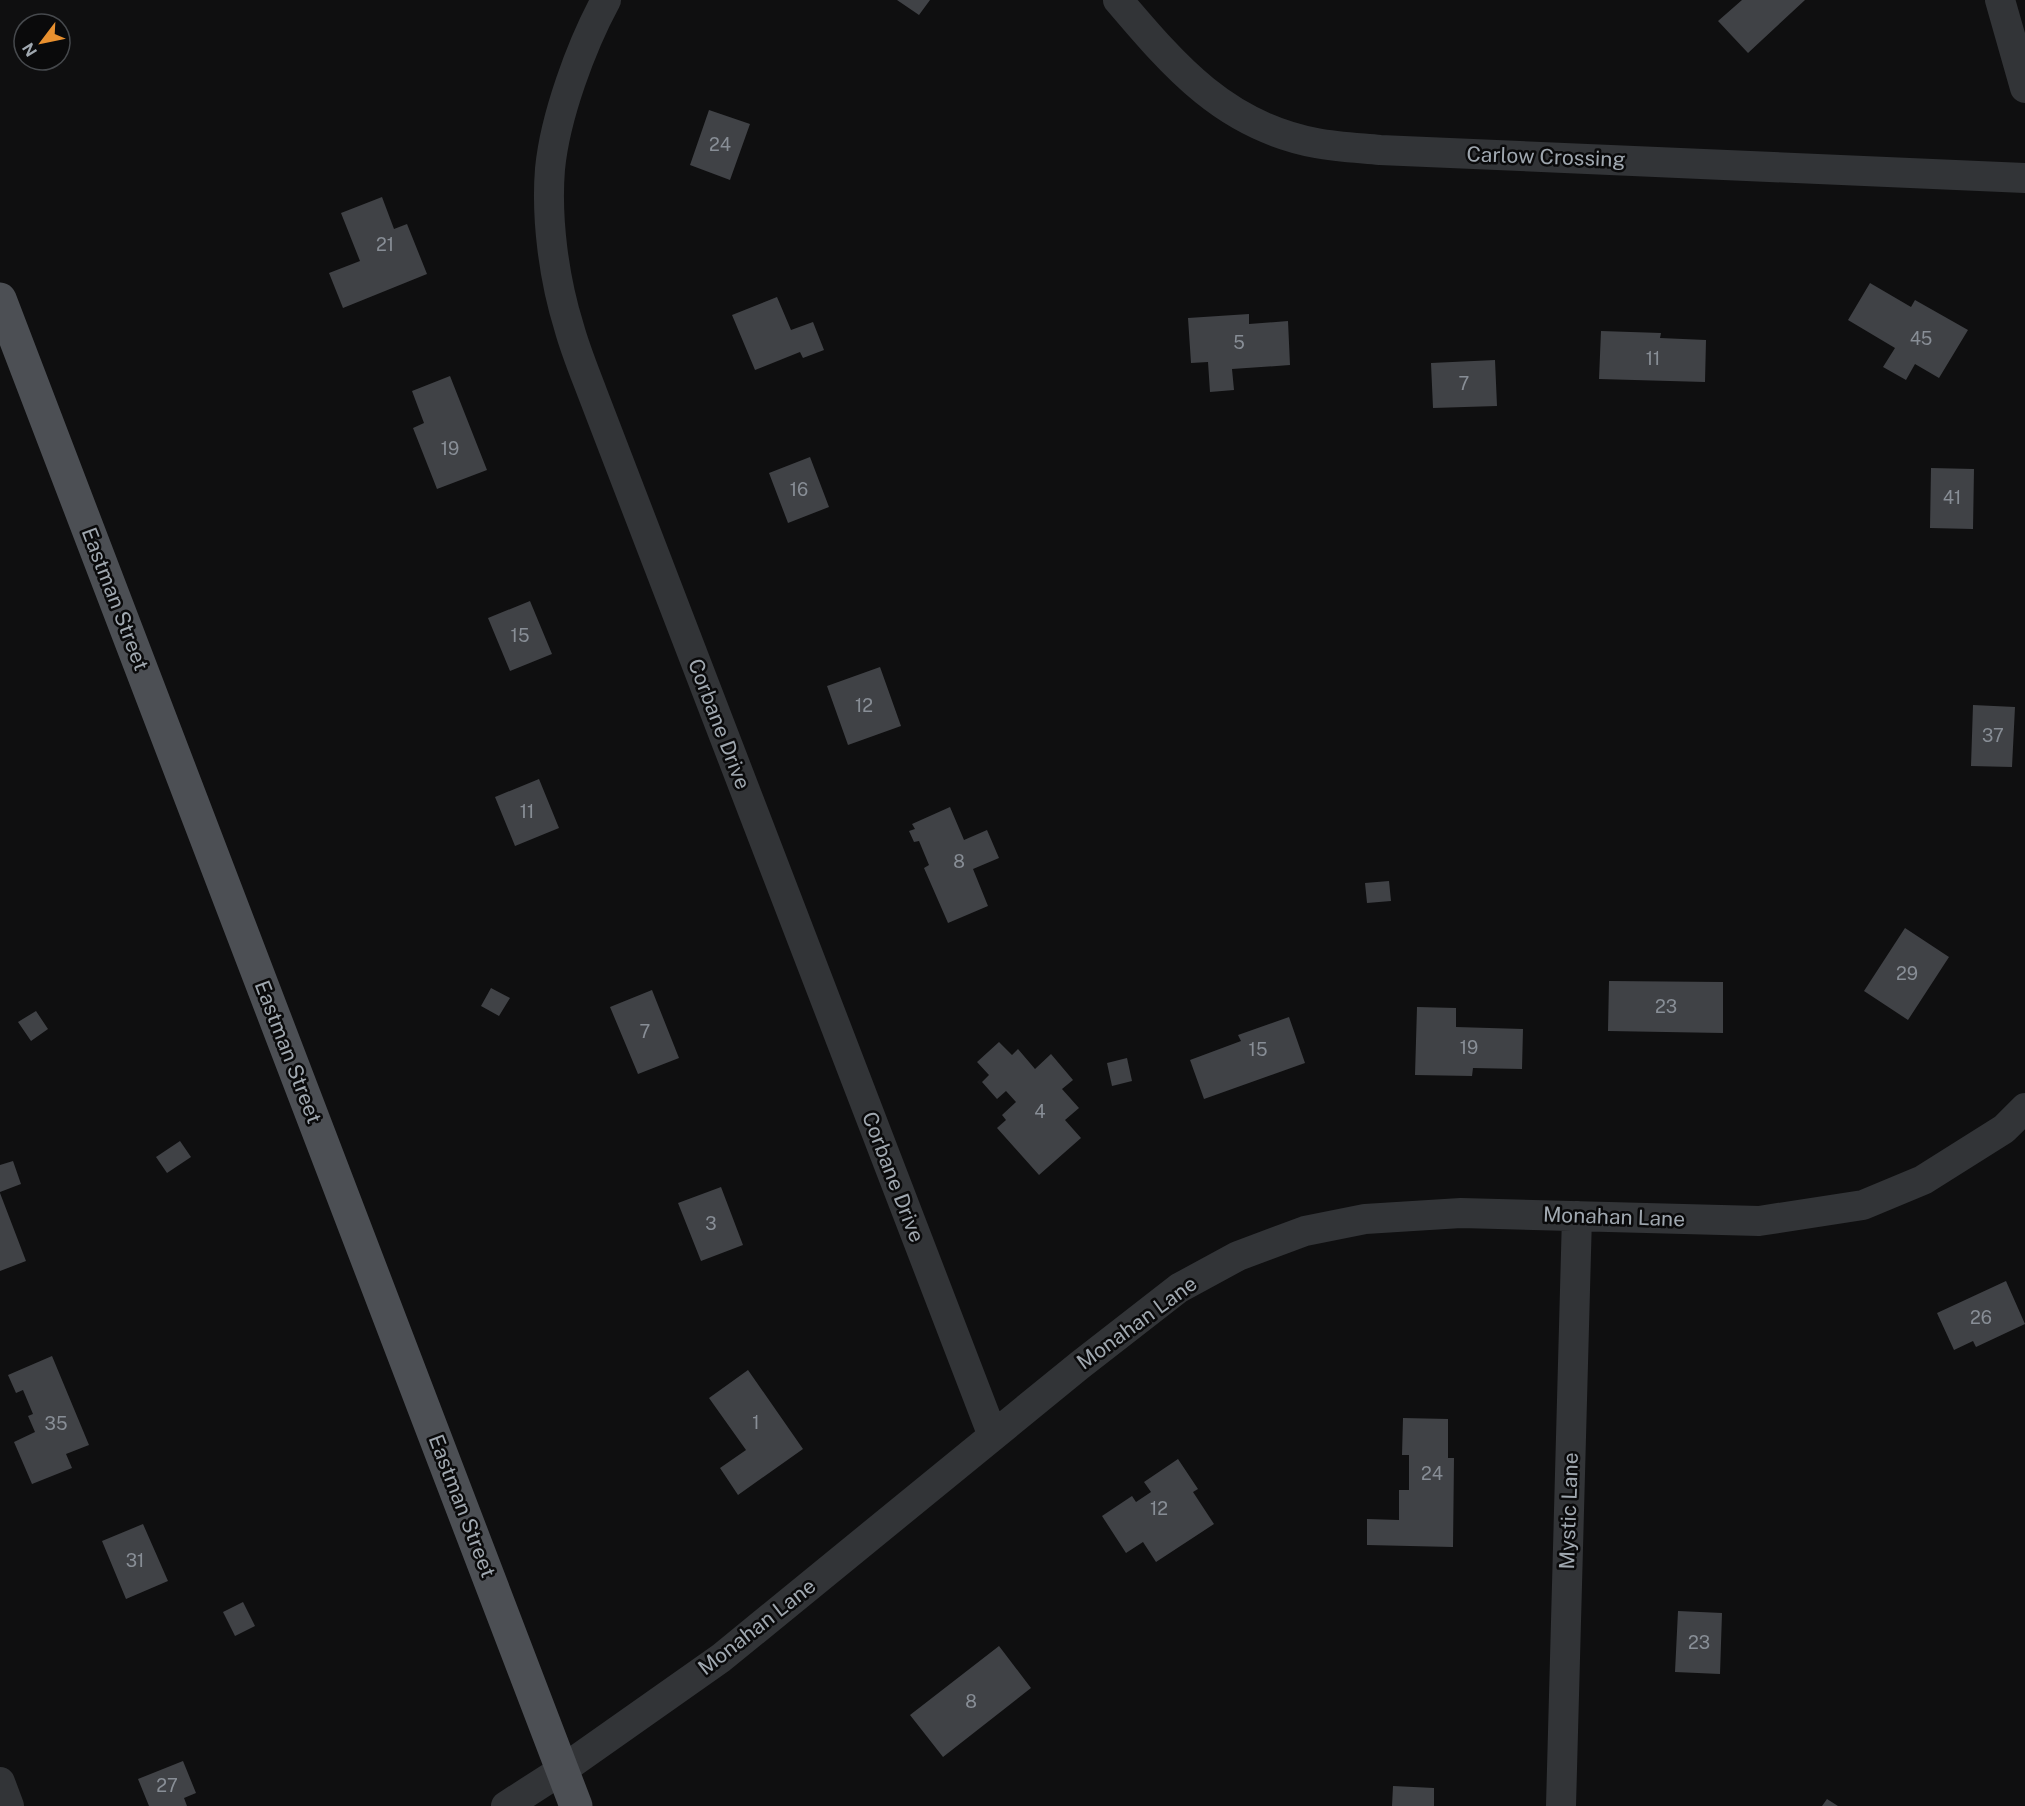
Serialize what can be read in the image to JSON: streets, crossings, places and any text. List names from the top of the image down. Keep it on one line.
{"streets":{"main road":["Eastman Street"],"street":["Carlow Crossing","Corbane Drive","Monahan Lane","Mystic Lane"]},"crossings":[["Eastman Street","Monahan Lane"],["Corbane Drive","Monahan Lane"],["Monahan Lane","Mystic Lane"]],"house_numbers":["24","21","45","5","11","7","19","16","41","15","12","37","11","8","29","23","7","19","15","4","3","26","1","35","24","12","31","23","8","27"],"north":"bottom left"}
